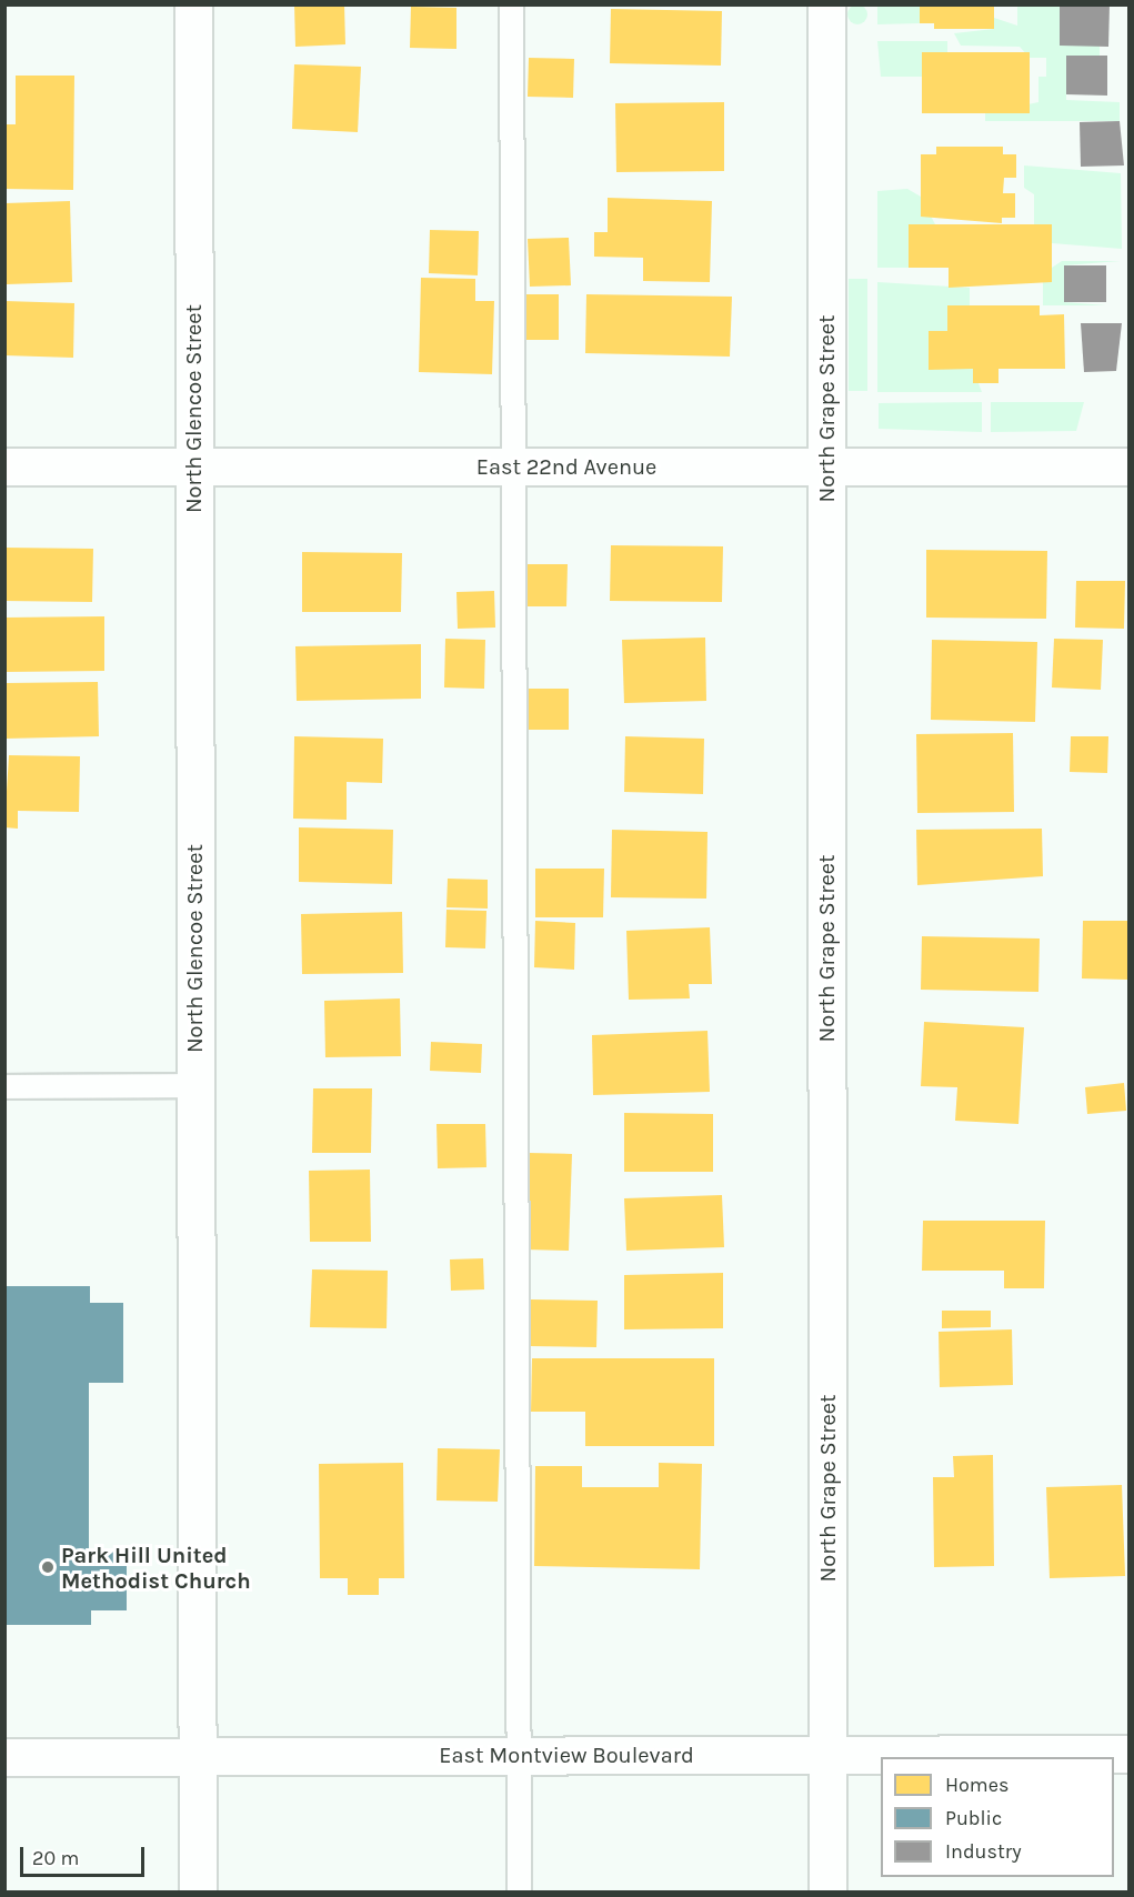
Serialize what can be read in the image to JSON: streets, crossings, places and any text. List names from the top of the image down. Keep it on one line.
{"streets":{"street":["North Glencoe Street","North Grape Street","East 22nd Avenue","East Montview Boulevard"]},"crossings":[["North Glencoe Street","East 22nd Avenue"],["North Glencoe Street","East Montview Boulevard"],["North Grape Street","East 22nd Avenue"],["North Grape Street","East Montview Boulevard"]],"places":["Park Hill United Methodist Church"],"legend":["Homes","Public","Industry"],"scale_bar":"20 m"}
